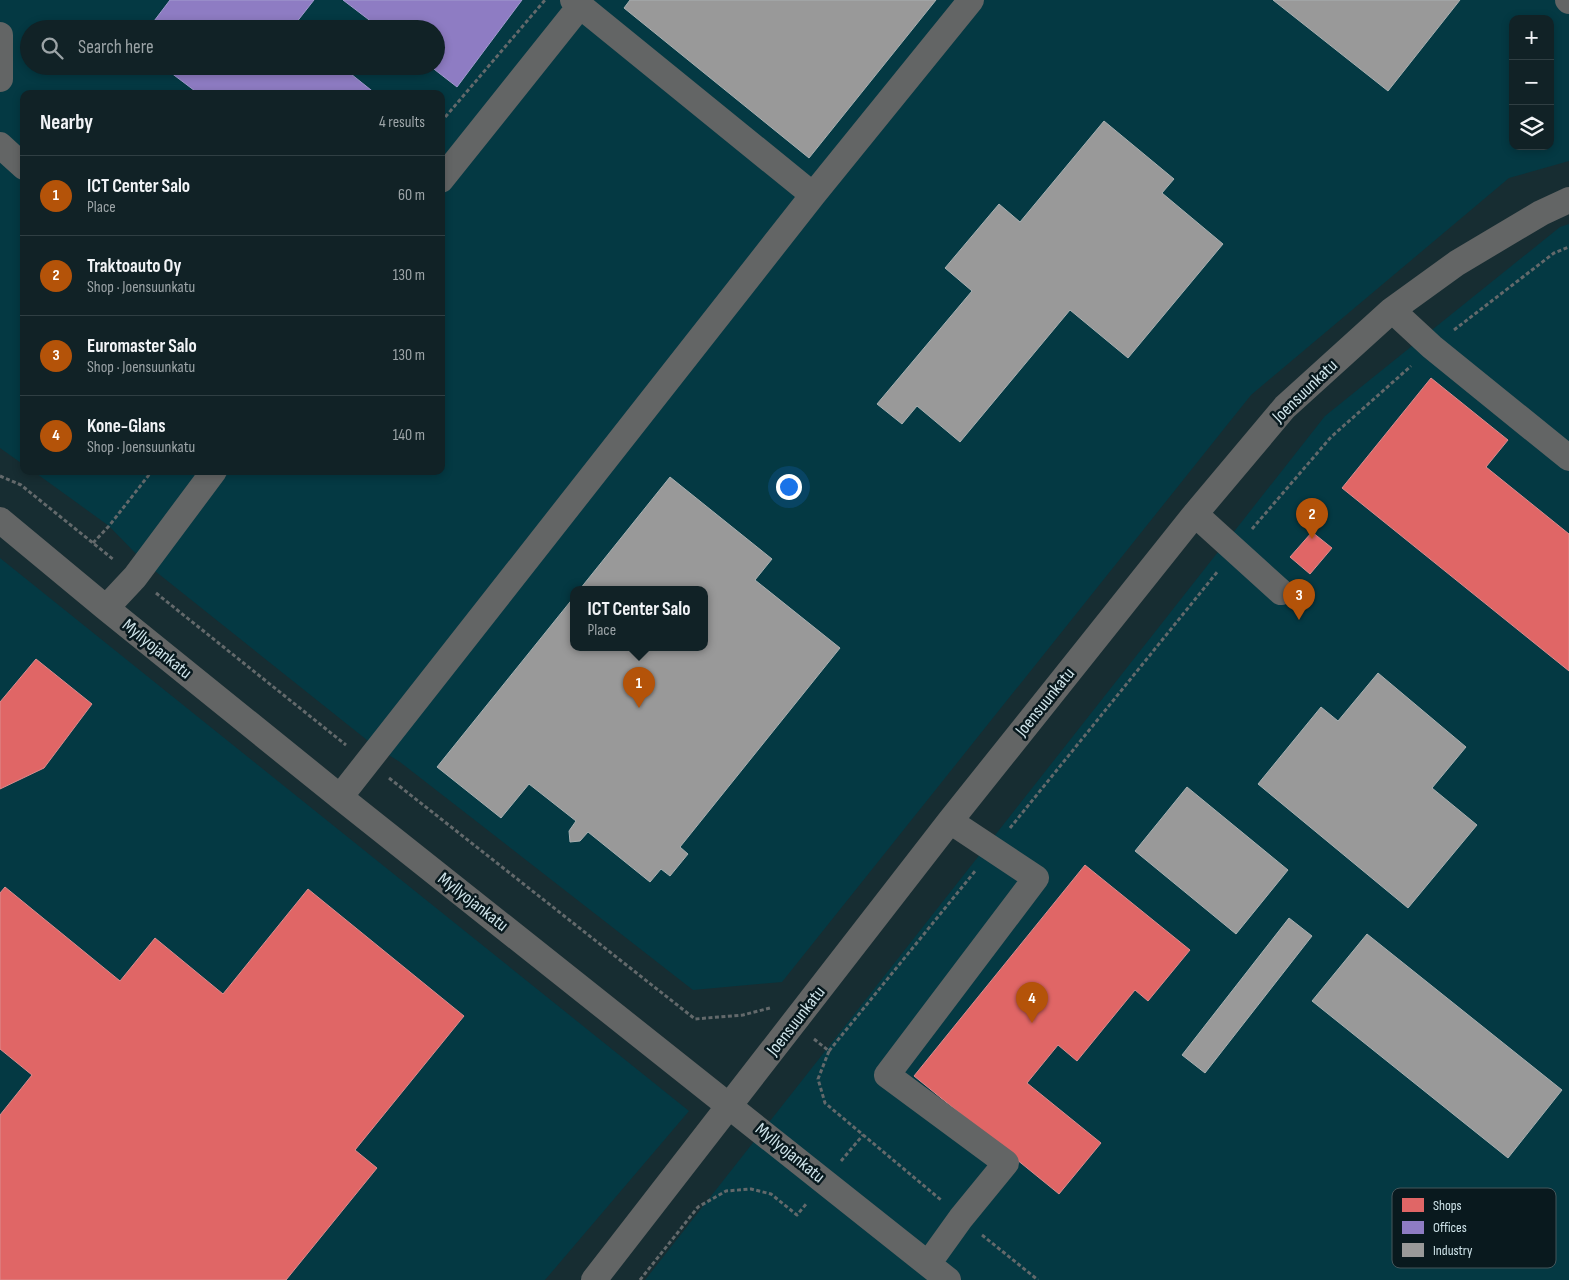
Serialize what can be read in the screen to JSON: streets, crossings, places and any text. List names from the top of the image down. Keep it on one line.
{"streets":{"street":["Joensuunkatu","Myllyojankatu"]},"crossings":[["Joensuunkatu","Myllyojankatu"]],"legend":["Shops","Offices","Industry"],"page":{"map_buttons":["+","−"],"search":"Search here","heading":["Nearby","4 results"],"list":[{"mark":"1","name":"ICT Center Salo","note":"Place","value":"60 m"},{"mark":"2","name":"Traktoauto Oy","note":"Shop · Joensuunkatu","value":"130 m"},{"mark":"3","name":"Euromaster Salo","note":"Shop · Joensuunkatu","value":"130 m"},{"mark":"4","name":"Kone-Glans","note":"Shop · Joensuunkatu","value":"140 m"}],"pins":["2","3","1","4"],"popup":["ICT Center Salo","Place"]}}
